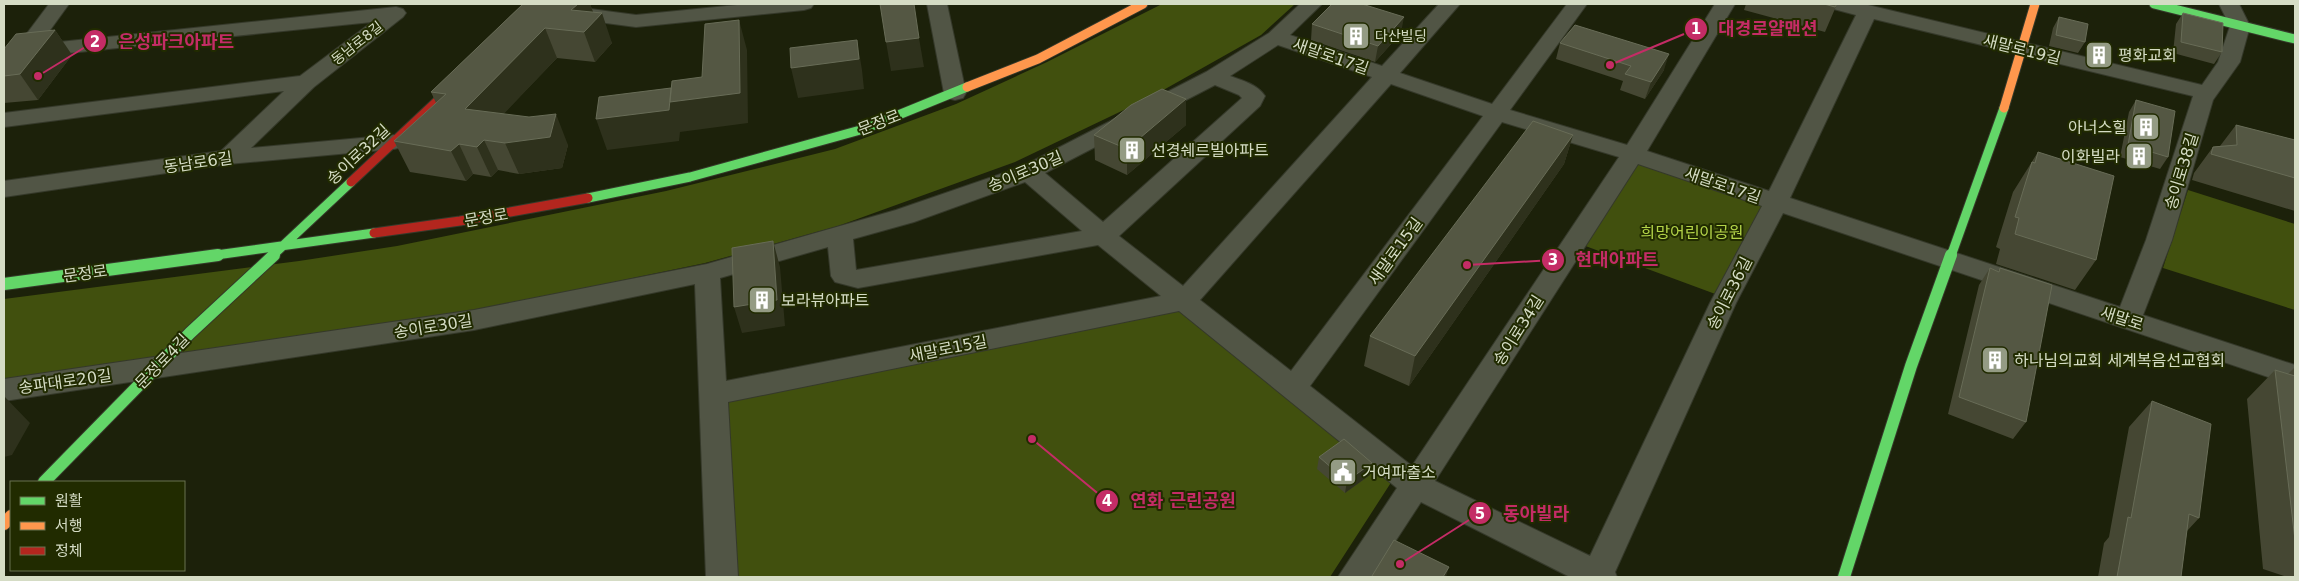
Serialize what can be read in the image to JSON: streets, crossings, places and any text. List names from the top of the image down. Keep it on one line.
{"streets":{"street":["동남로8길","새말로19길","새말로17길","문정로","송이로32길","동남로6길","송이로30길","송이로38길","새말로15길","송이로36길","새말로","송이로34길","문정로4길","송파대로20길"]},"crossings":[["동남로8길","동남로6길"],["새말로19길","송이로38길"],["새말로19길","송이로36길"],["새말로17길","송이로30길"],["새말로17길","새말로15길"],["새말로17길","송이로36길"],["새말로17길","새말로"],["새말로17길","송이로34길"],["문정로","송이로32길"],["문정로","문정로4길"],["송이로32길","동남로6길"],["송이로32길","문정로4길"],["송이로30길","문정로4길"],["송이로30길","송파대로20길"],["송이로38길","새말로"],["문정로4길","송파대로20길"]],"parks":["희망어린이공원"],"places":{"building":["다산빌딩","평화교회","아너스힐","선경쉐르빌아파트","이화빌라","보라뷰아파트","하나님의교회 세계복음선교협회"],"other":["대경로얄맨션","은성파크아파트","현대아파트","연화 근린공원","동아빌라"],"public building":["거여파출소"]},"legend":["원활","서행","정체"]}
